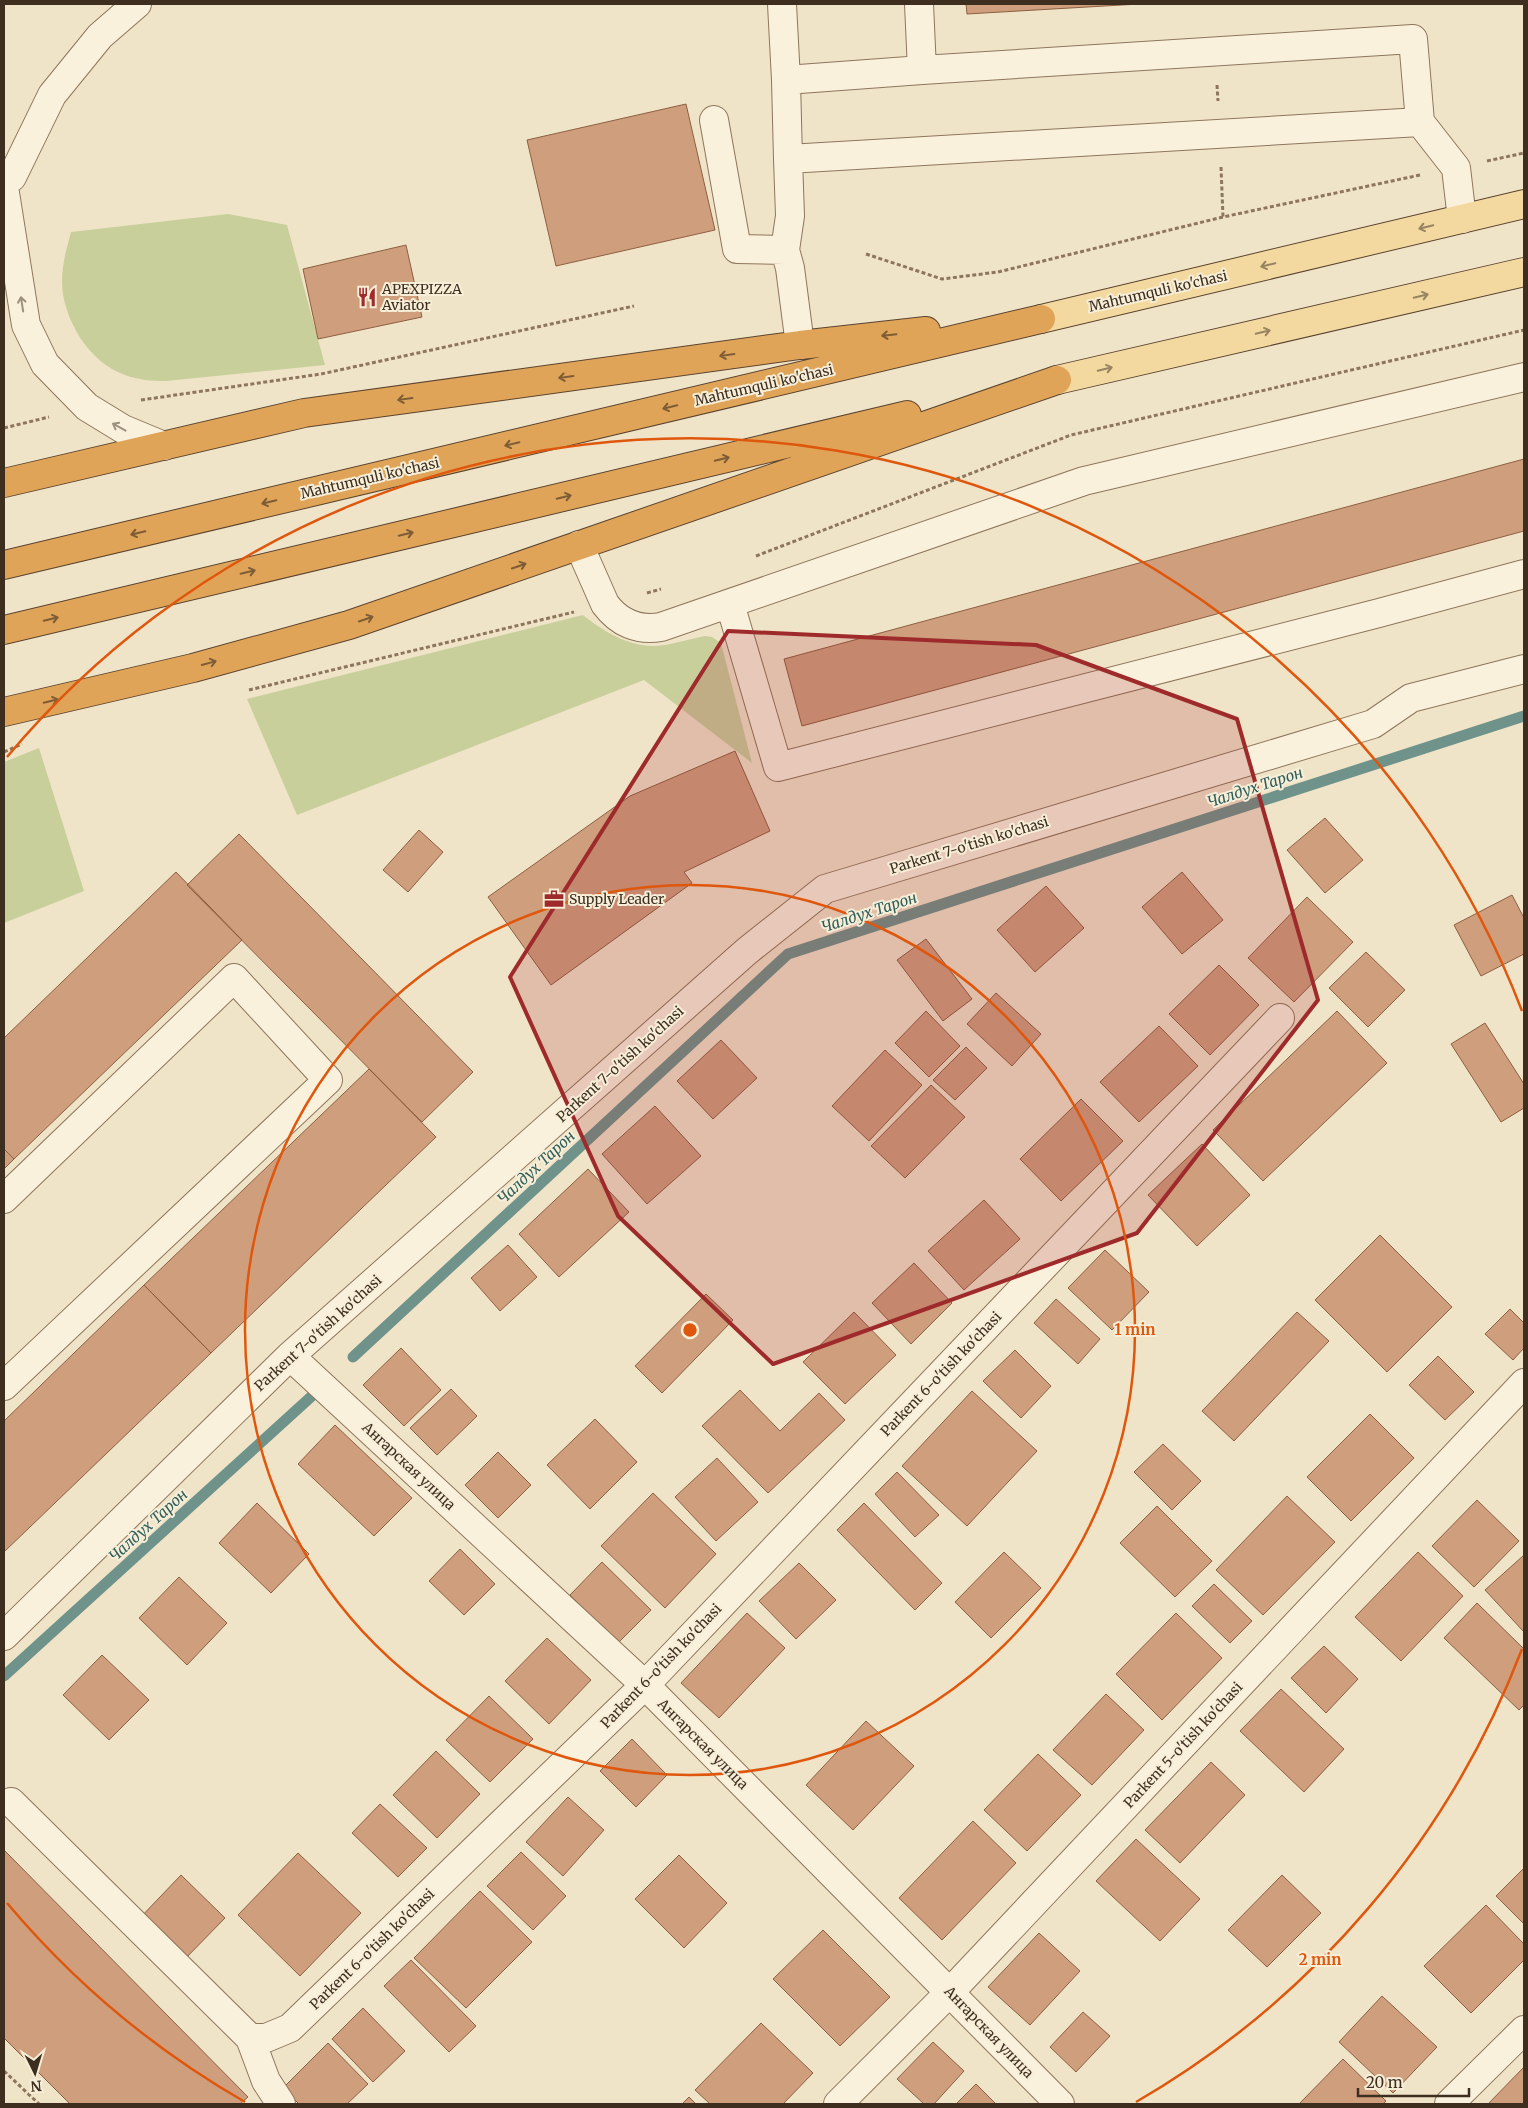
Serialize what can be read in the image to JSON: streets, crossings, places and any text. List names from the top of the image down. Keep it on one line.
{"streets":{"highway":["Mahtumquli ko'chasi"],"street":["Parkent 7-o'tish ko'chasi","Parkent 6-o'tish ko'chasi","Ангарская улица","Parkent 5-o'tish ko'chasi"]},"crossings":[["Parkent 7-o'tish ko'chasi","Ангарская улица"],["Parkent 6-o'tish ko'chasi","Ангарская улица"],["Ангарская улица","Parkent 5-o'tish ko'chasi"]],"one_way":["Mahtumquli ko'chasi"],"water":["Чалдух Тарон"],"places":{"restaurant":["APEXPIZZA Aviator"],"office":["Supply Leader"]},"scale_bar":"20 m","north":"bottom","rings":["1 min","2 min"]}
